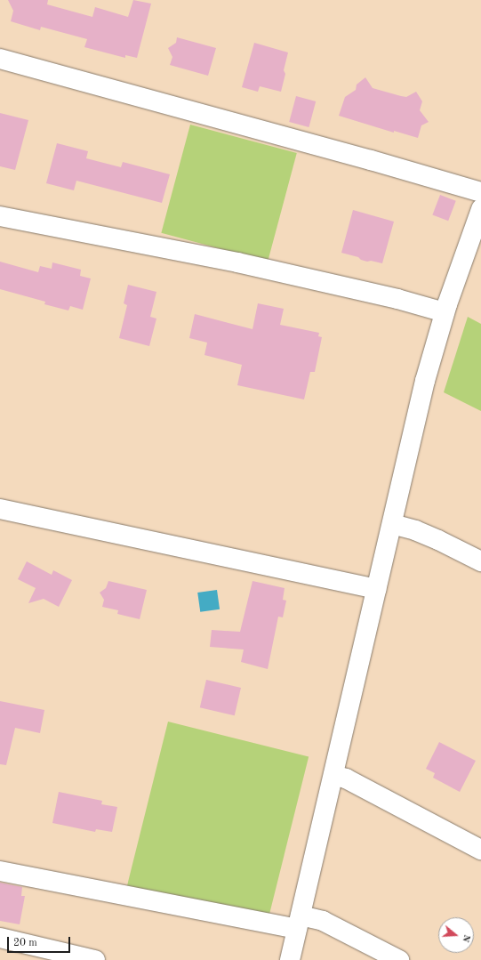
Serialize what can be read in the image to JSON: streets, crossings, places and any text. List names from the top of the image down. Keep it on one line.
{"scale_bar":"20 m","north":"right"}
